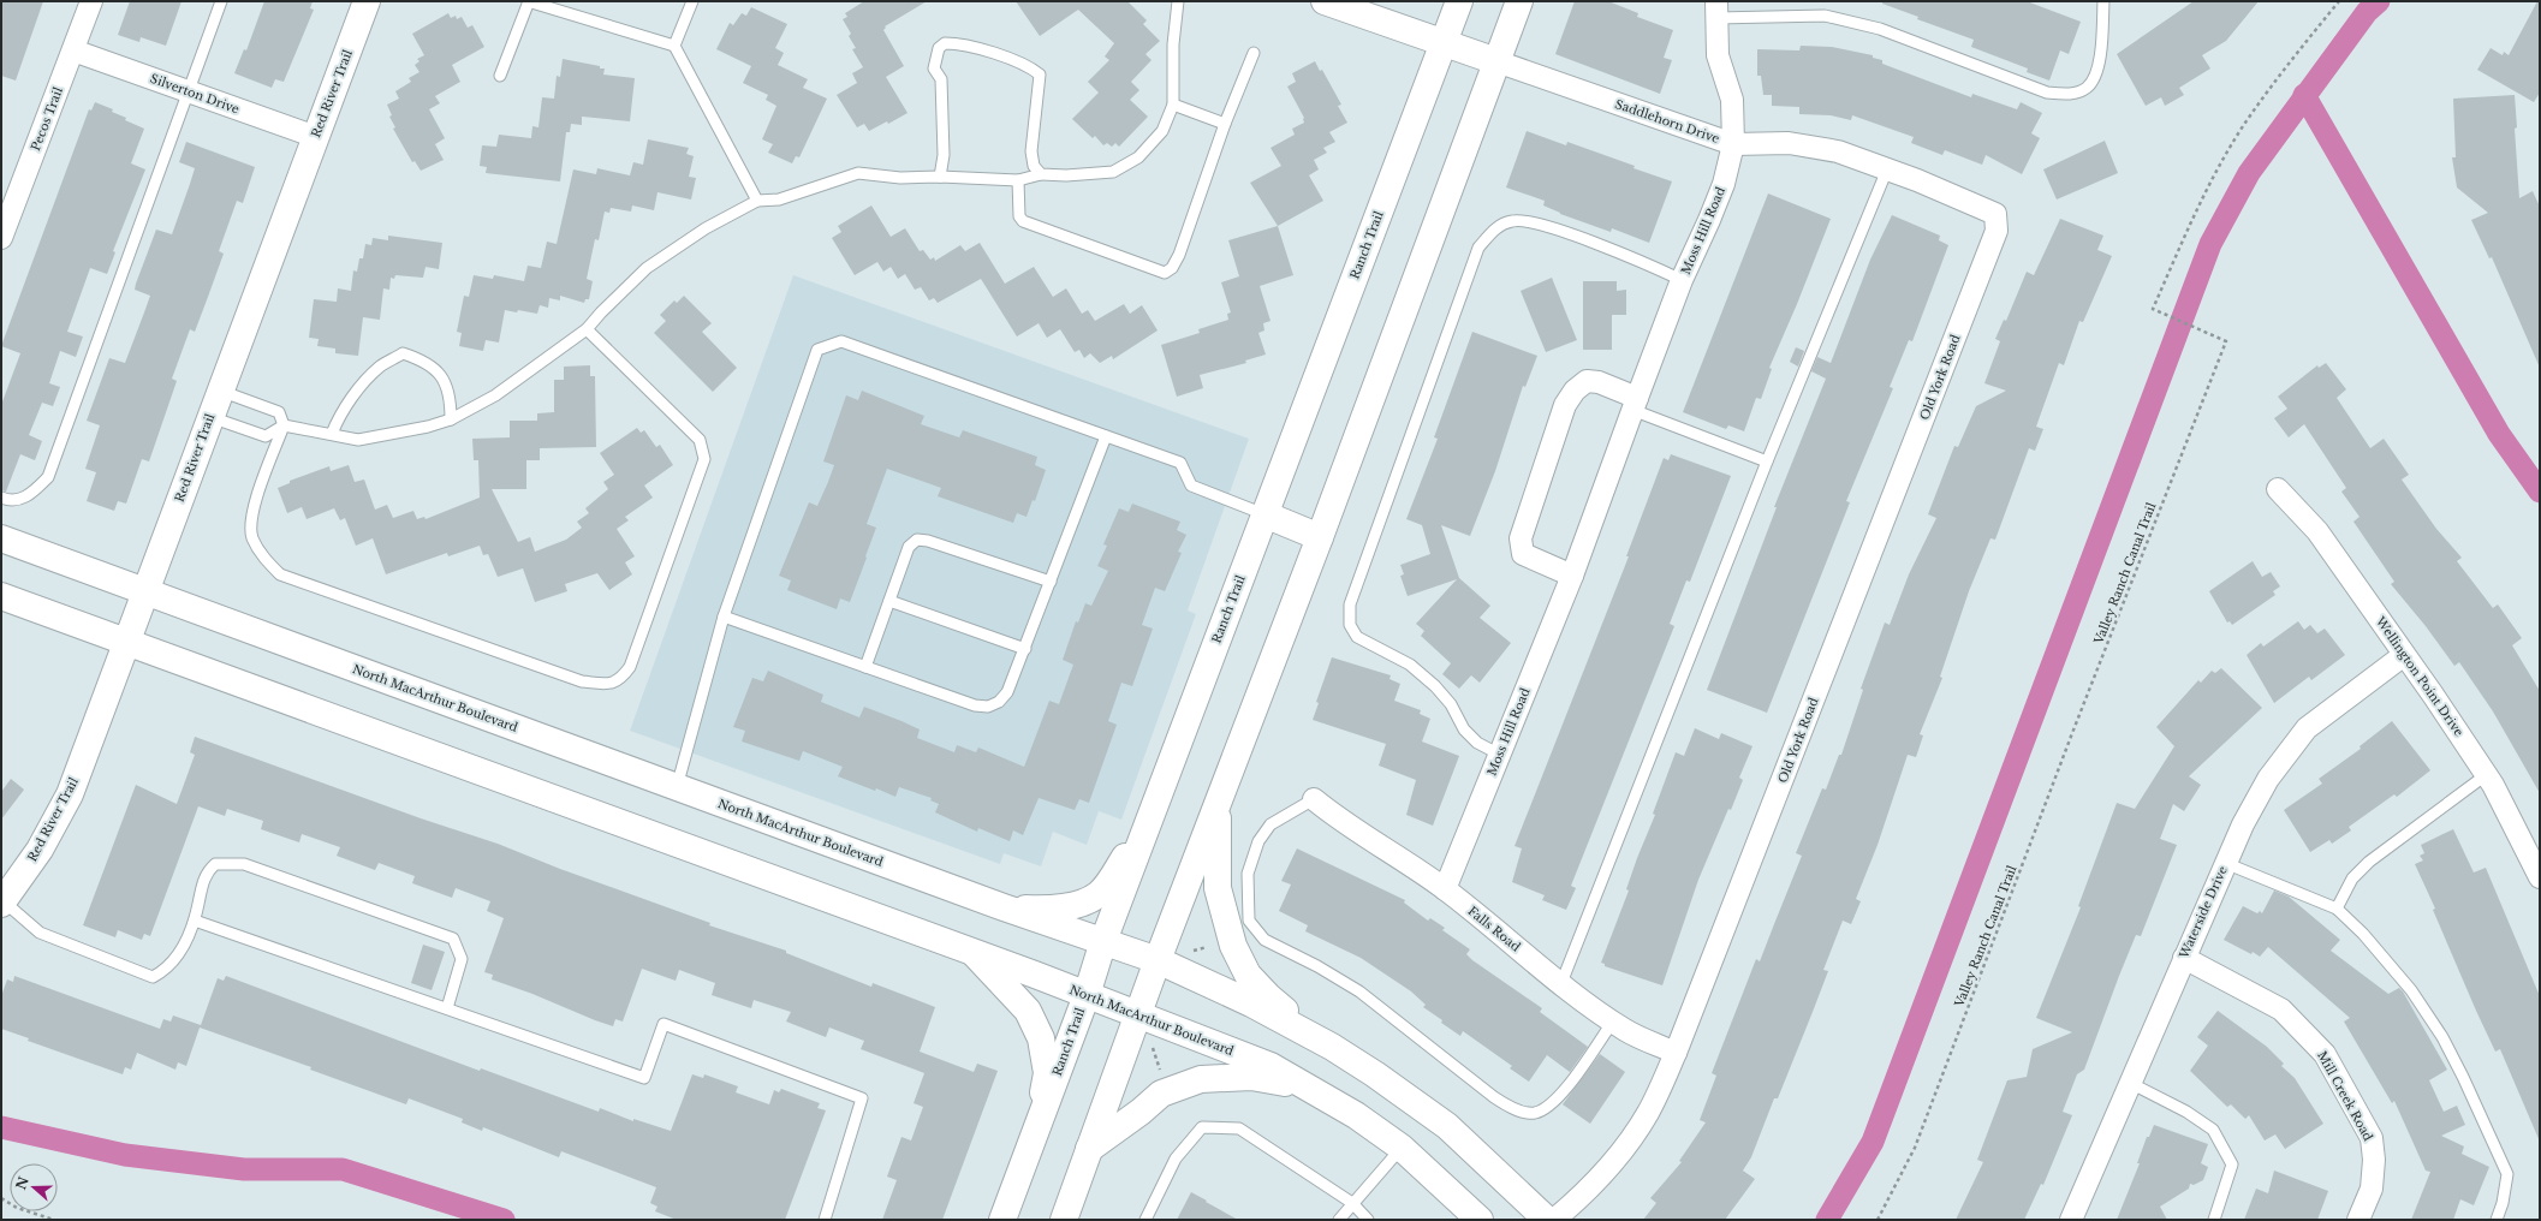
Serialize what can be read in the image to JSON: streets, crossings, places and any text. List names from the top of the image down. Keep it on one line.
{"streets":{"main road":["Red River Trail","Saddlehorn Drive","Ranch Trail","North MacArthur Boulevard"],"street":["Silverton Drive","Pecos Trail","Moss Hill Road","Old York Road","Wellington Point Drive","Waterside Drive","Falls Road","Mill Creek Road"],"path":["Valley Ranch Canal Trail"]},"crossings":[["Silverton Drive","Red River Trail"],["Silverton Drive","Pecos Trail"],["Red River Trail","North MacArthur Boulevard"],["Saddlehorn Drive","Moss Hill Road"],["Saddlehorn Drive","Ranch Trail"],["Saddlehorn Drive","Old York Road"],["Moss Hill Road","Falls Road"],["Ranch Trail","North MacArthur Boulevard"],["Old York Road","Falls Road"],["Wellington Point Drive","Waterside Drive"],["Waterside Drive","Mill Creek Road"]],"north":"left"}
